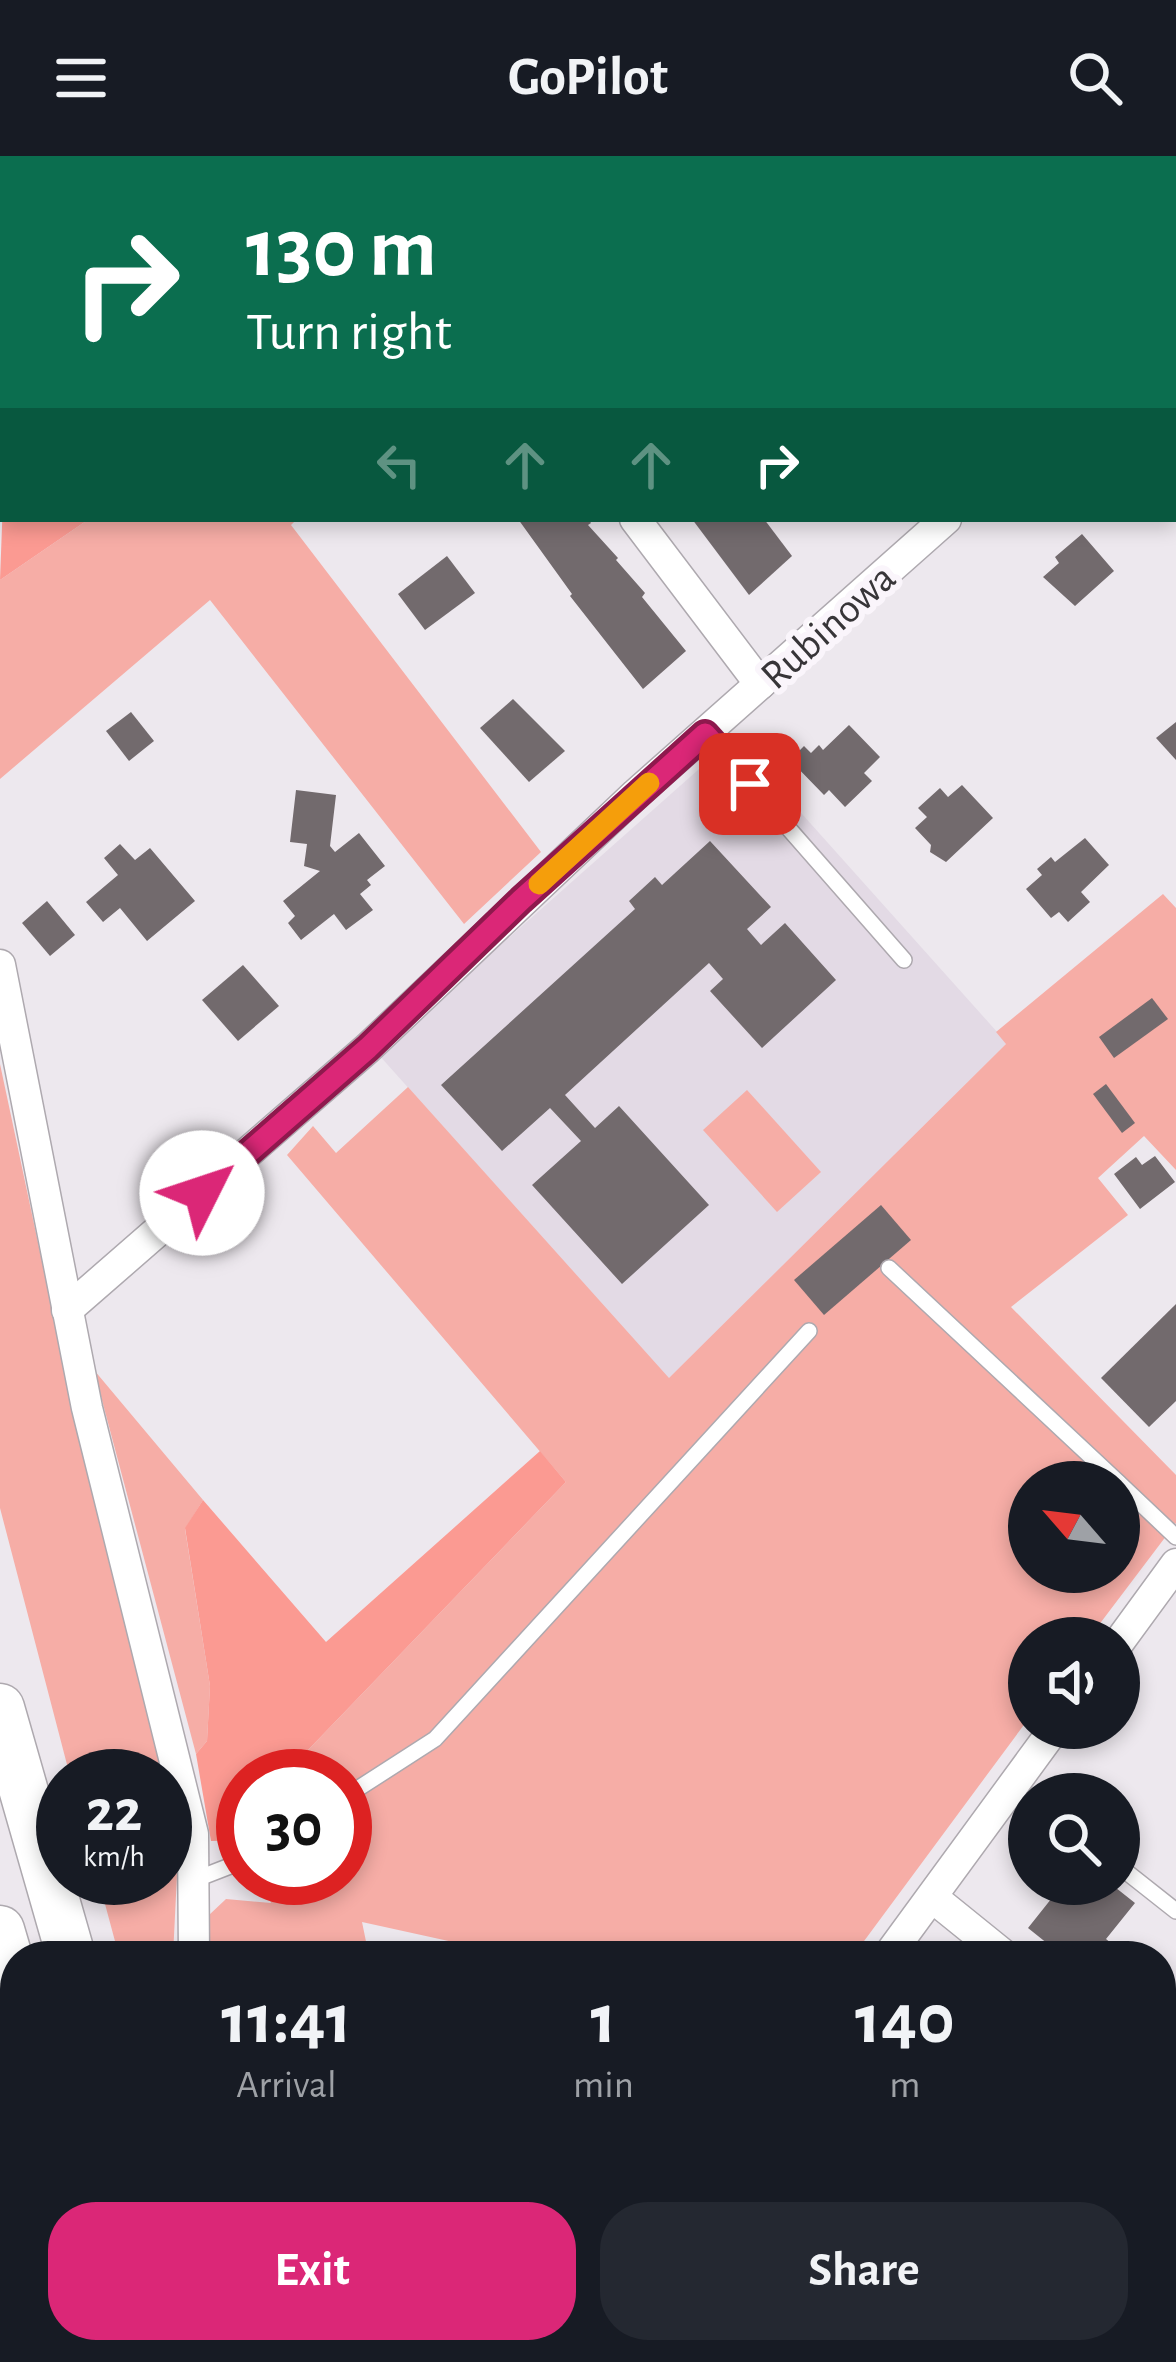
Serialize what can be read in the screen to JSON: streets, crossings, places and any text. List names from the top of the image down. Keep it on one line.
{"streets":{"street":["Rubinowa"]},"north":"top left","page":{"header":"GoPilot","turn":["130 m","Turn right"],"speed":"22 km/h","limit":"30","eta":["11:41","Arrival","1","min","140","m"],"buttons":["Exit","Share"]}}
